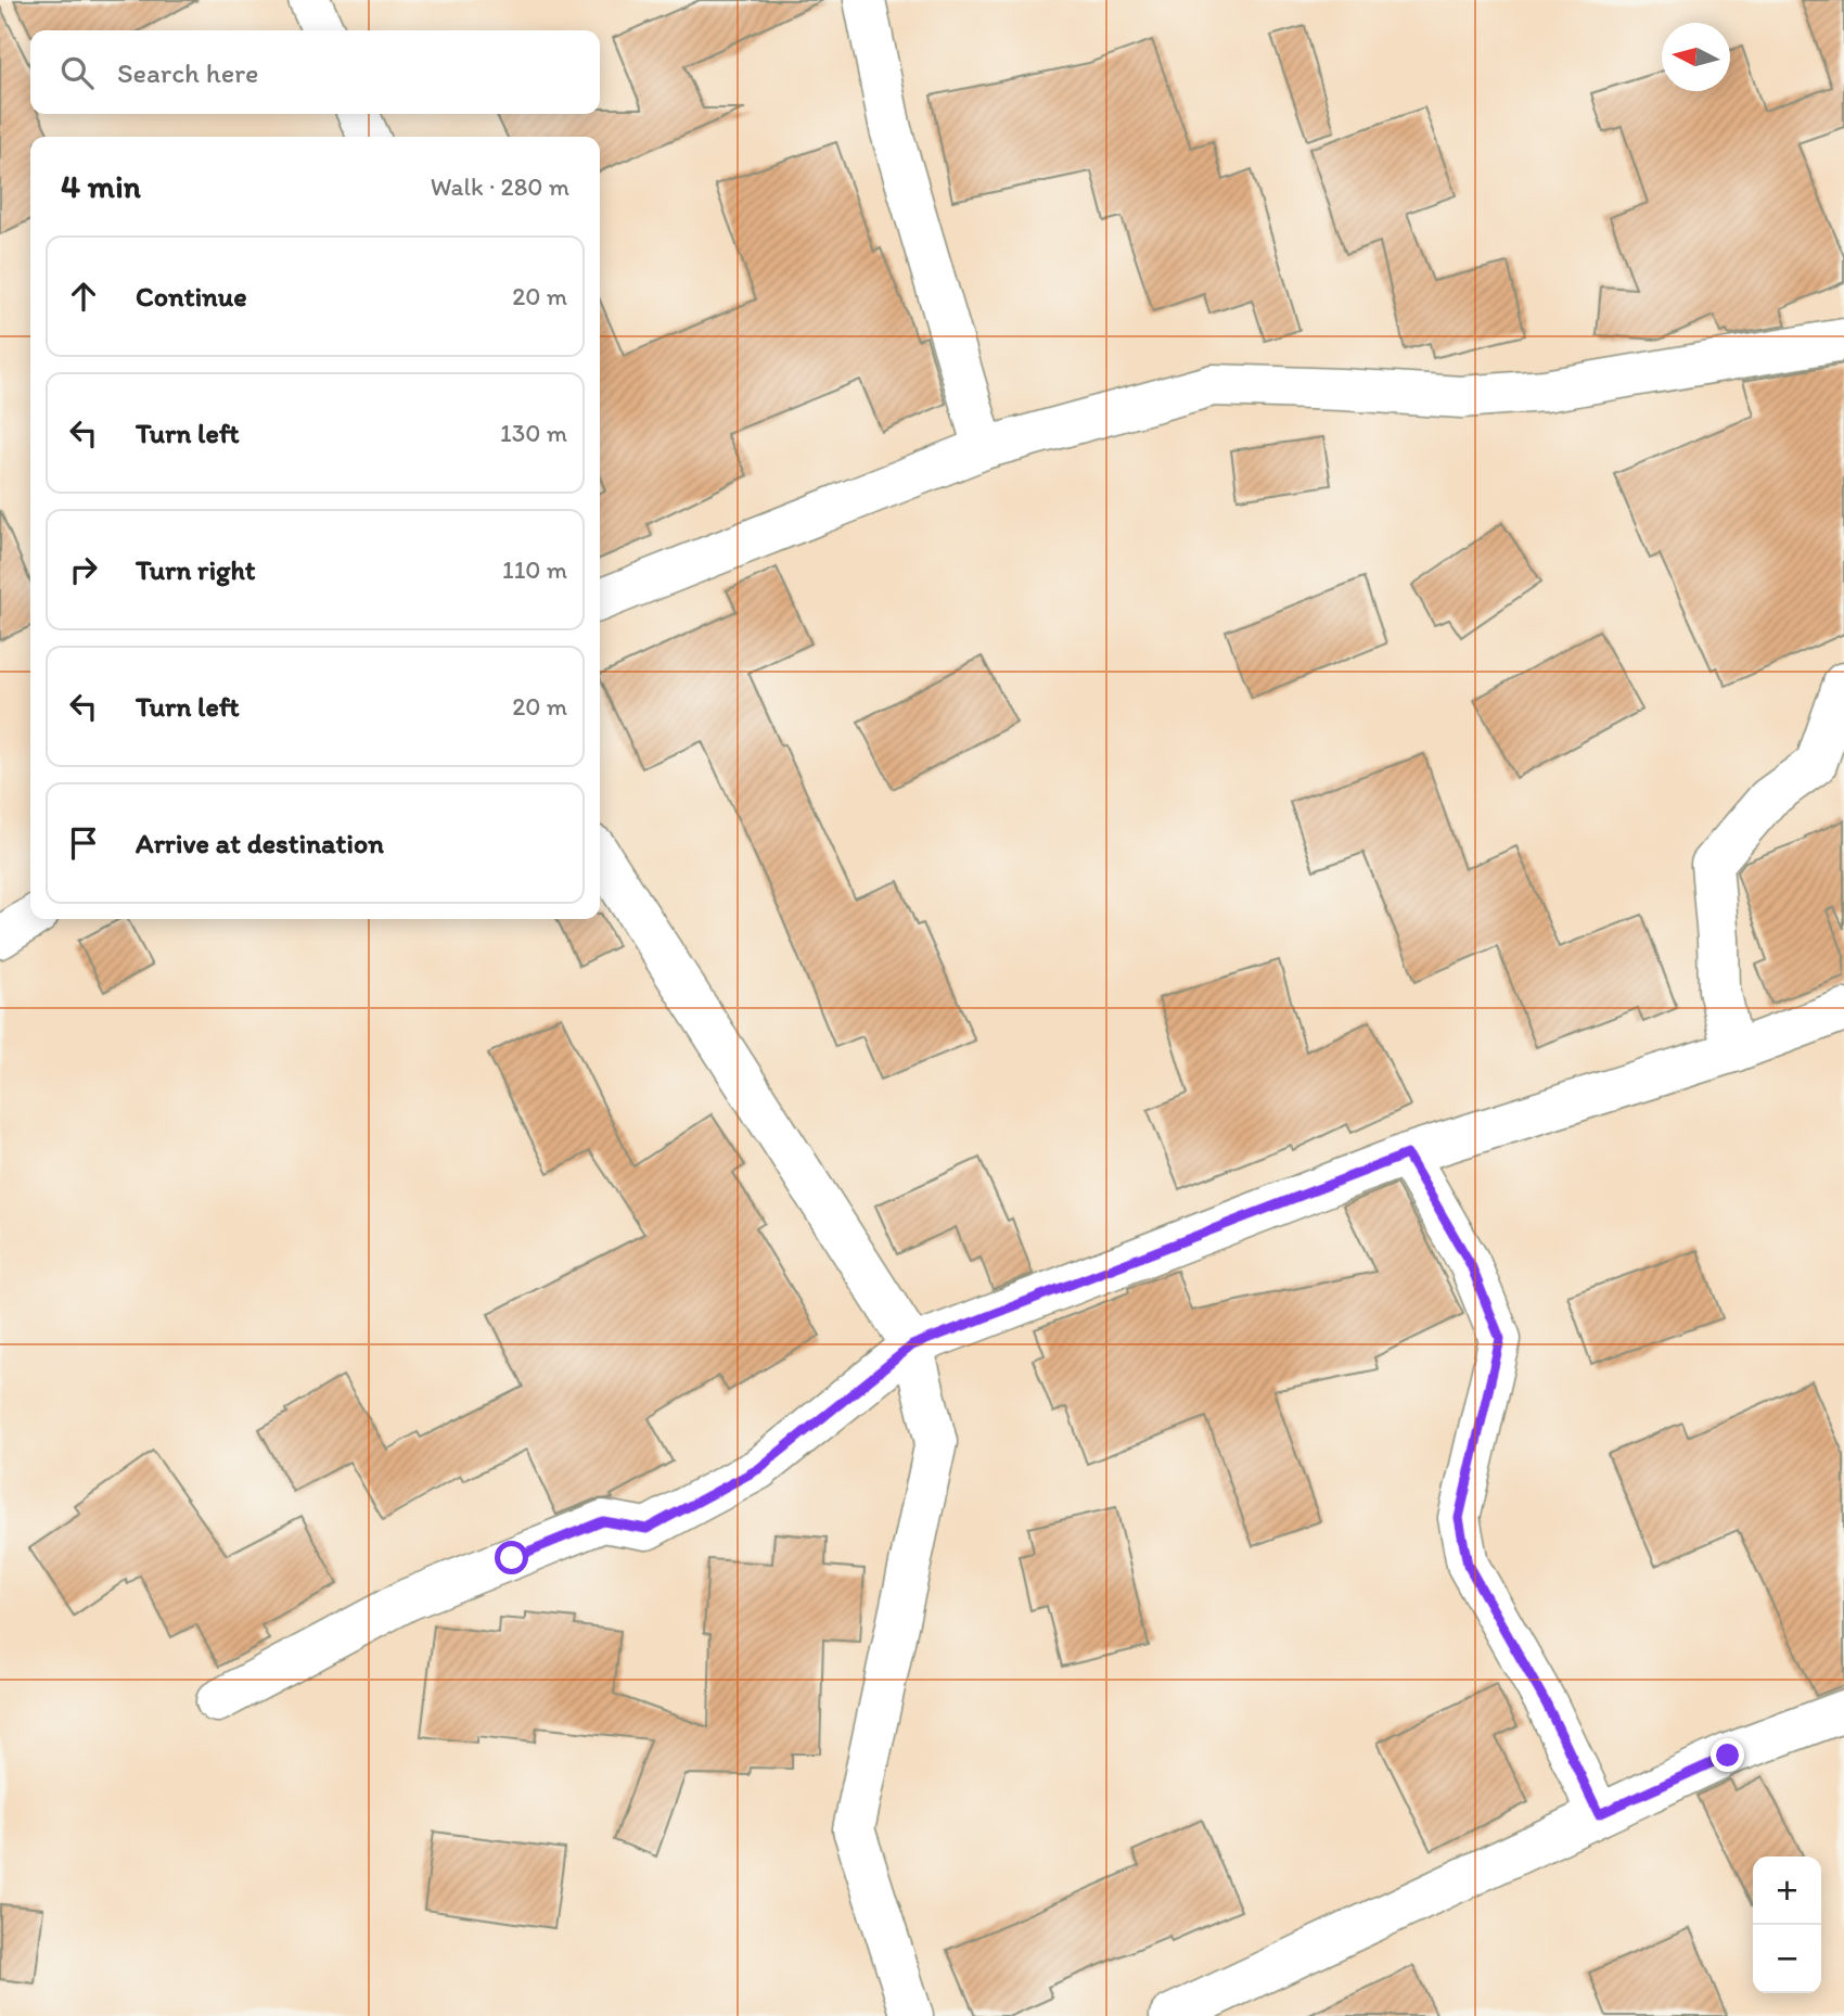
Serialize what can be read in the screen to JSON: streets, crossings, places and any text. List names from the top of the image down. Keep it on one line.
{"north":"left","page":{"search":"Search here","heading":["4 min","Walk · 280 m"],"list":[["Continue","20 m"],["Turn left","130 m"],["Turn right","110 m"],["Turn left","20 m"],"Arrive at destination"],"map_buttons":["+","−"]}}
